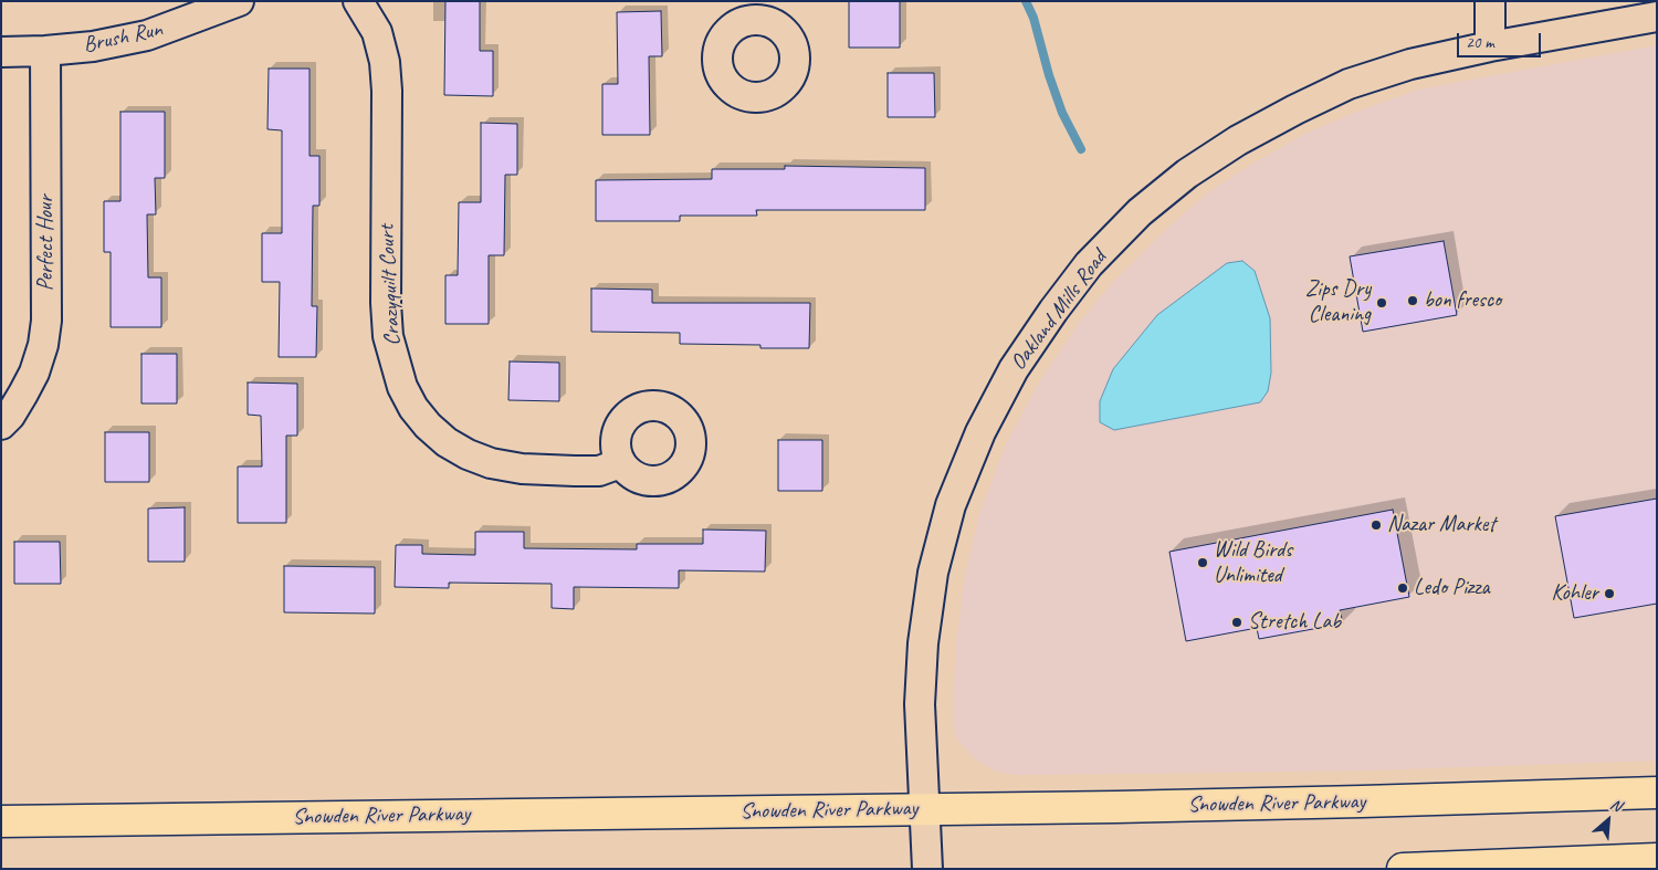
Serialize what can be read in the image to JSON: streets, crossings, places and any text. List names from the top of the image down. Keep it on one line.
{"streets":{"main road":["Snowden River Parkway"],"street":["Brush Run","Perfect Hour","Crazyquilt Court","Oakland Mills Road"]},"crossings":[["Brush Run","Perfect Hour"],["Oakland Mills Road","Snowden River Parkway"]],"places":["bon fresco","Zips Dry Cleaning","Nazar Market","Wild Birds Unlimited","Ledo Pizza","Kohler","Stretch Lab"],"scale_bar":"20 m","north":"top right"}
